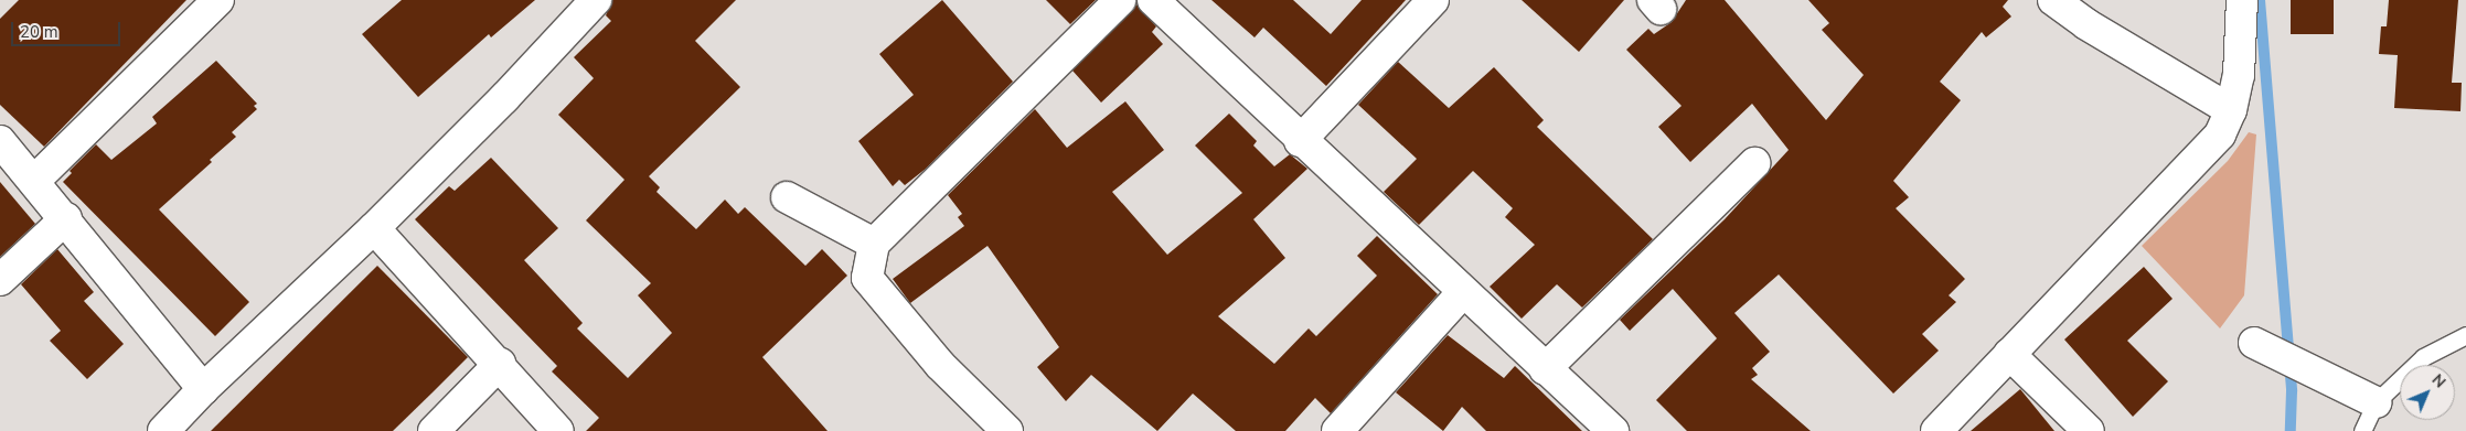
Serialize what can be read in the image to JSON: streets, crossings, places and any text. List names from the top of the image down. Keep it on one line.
{"scale_bar":"20 m","north":"top right"}
